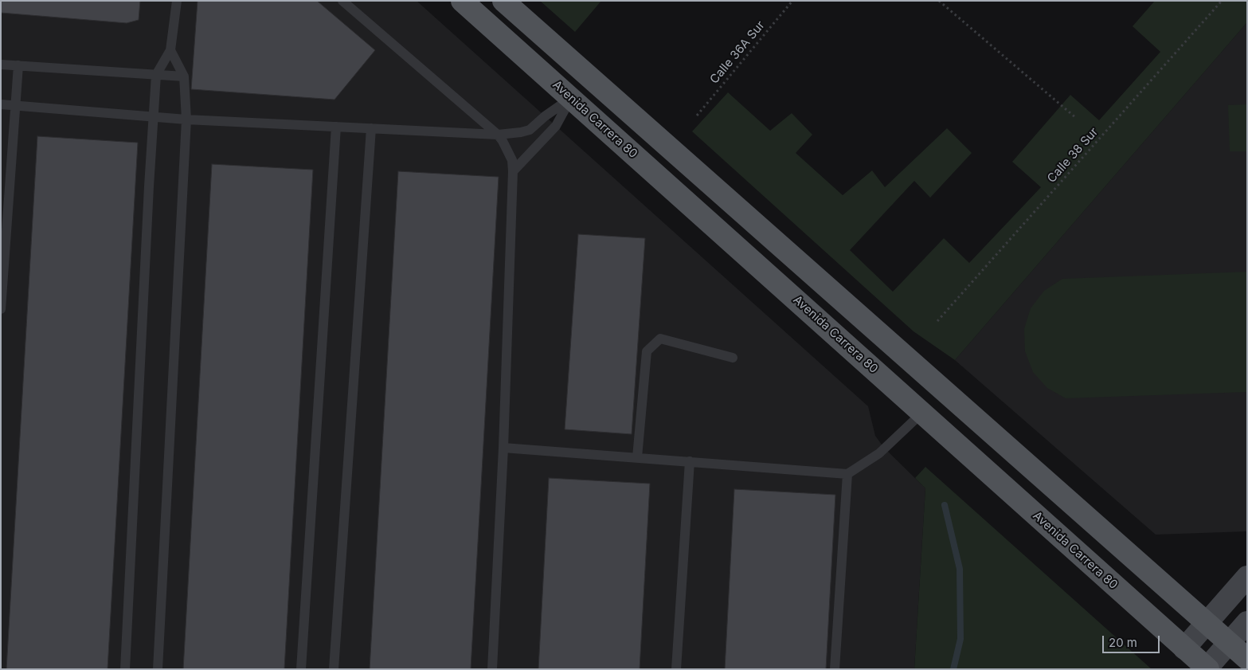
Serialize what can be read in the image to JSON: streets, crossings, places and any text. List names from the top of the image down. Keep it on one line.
{"streets":{"main road":["Avenida Carrera 80"],"path":["Calle 36A Sur","Calle 38 Sur"]},"scale_bar":"20 m"}
